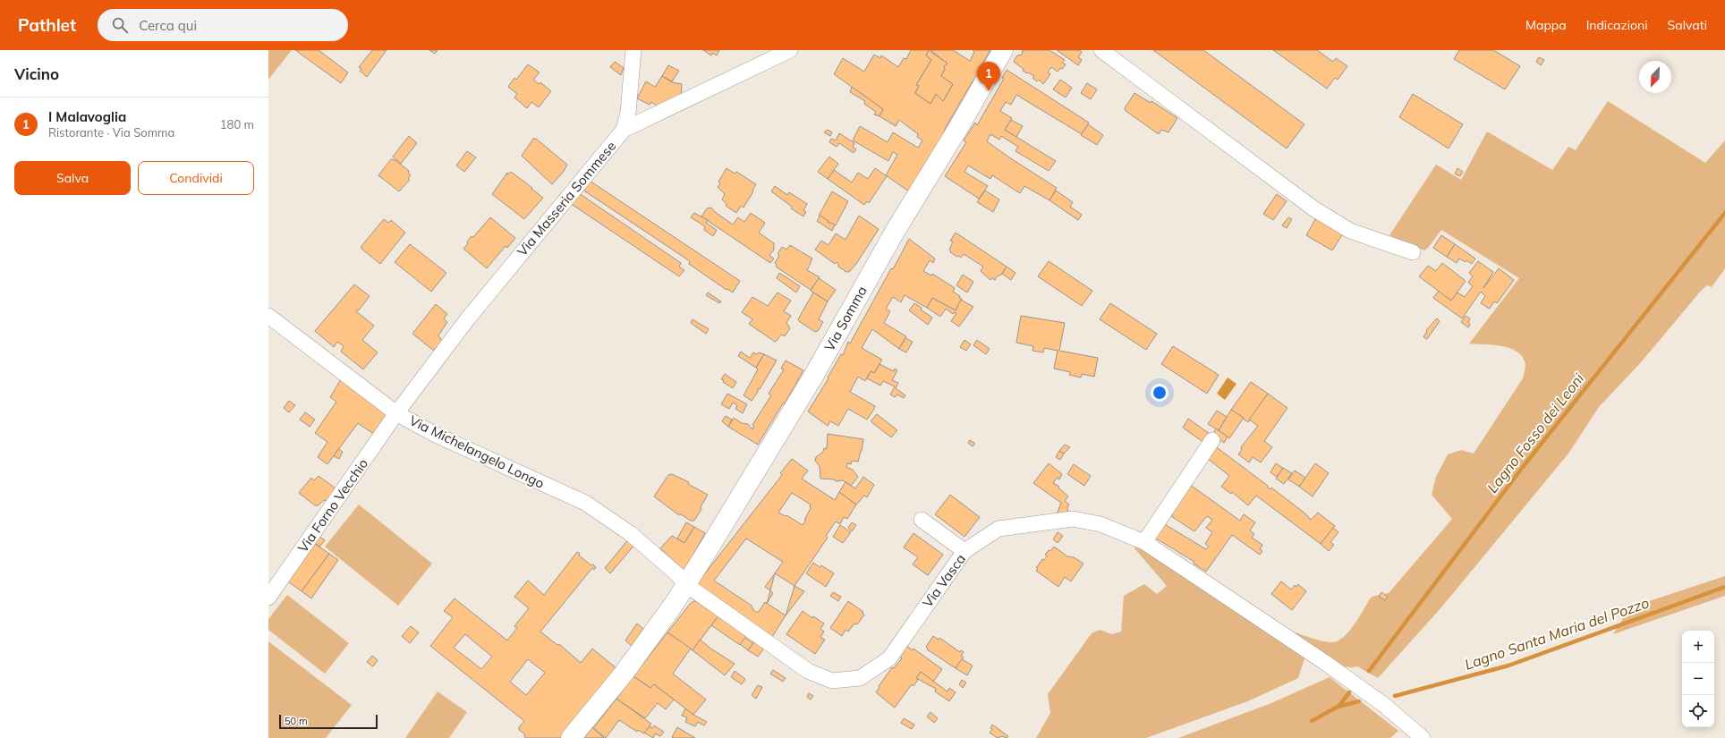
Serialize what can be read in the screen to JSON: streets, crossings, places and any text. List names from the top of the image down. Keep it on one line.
{"streets":{"street":["Via Masseria Sommese","Via Somma","Via Michelangelo Longo","Via Forno Vecchio","Via Vasca"]},"crossings":[["Via Masseria Sommese","Via Michelangelo Longo"],["Via Masseria Sommese","Via Forno Vecchio"],["Via Somma","Via Michelangelo Longo"],["Via Somma","Via Vasca"],["Via Michelangelo Longo","Via Forno Vecchio"],["Via Michelangelo Longo","Via Vasca"]],"water":["Lagno Fosso dei Leoni","Lagno Santa Maria del Pozzo"],"scale_bar":"50 m","north":"bottom left","page":{"header":"Pathlet","search":"Cerca qui","nav":["Mappa","Indicazioni","Salvati"],"heading":"Vicino","pins":"1","list":[{"mark":"1","name":"I Malavoglia","note":"Ristorante · Via Somma","value":"180 m"}],"buttons":["Salva","Condividi"],"map_buttons":["+","−"],"scale":"50 m"}}
